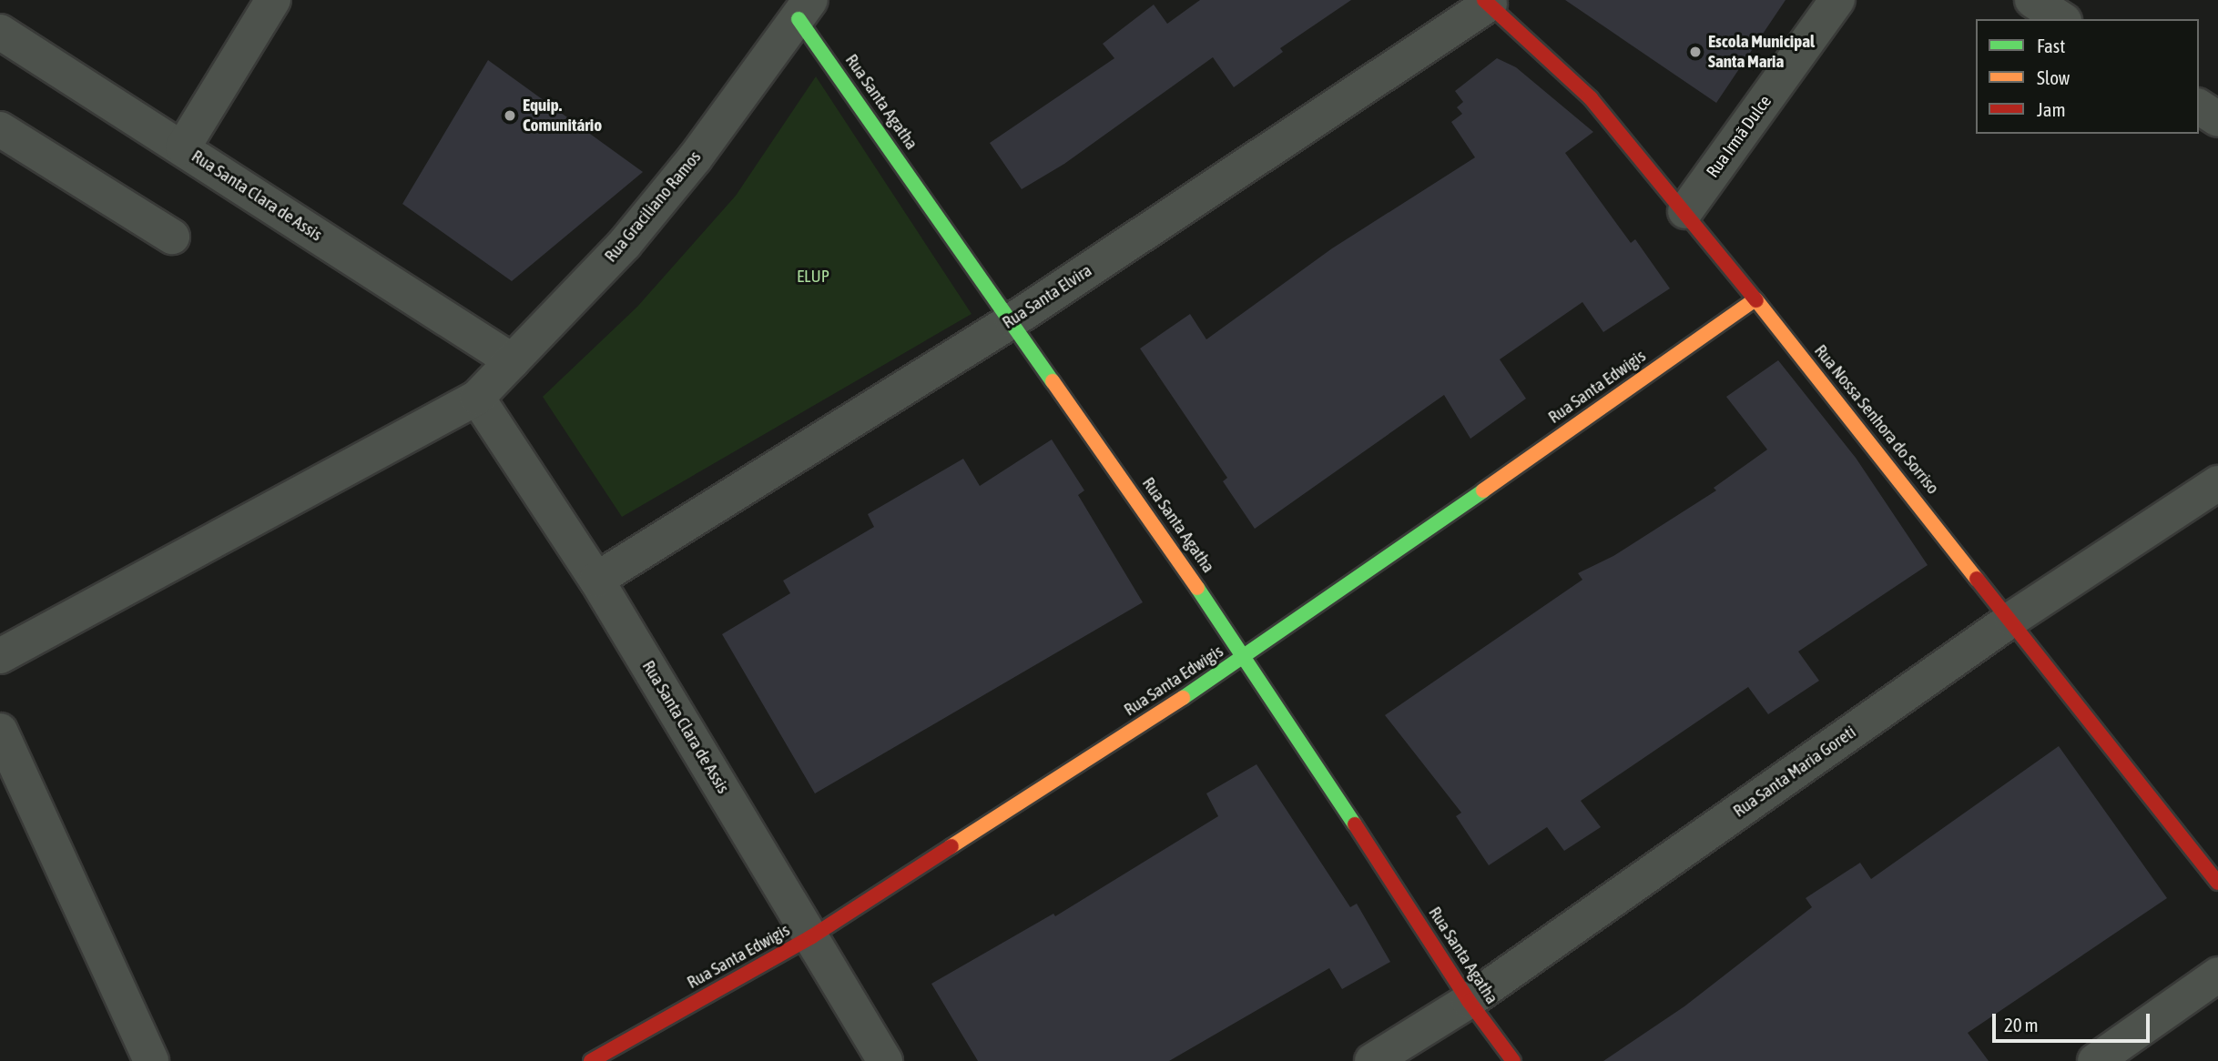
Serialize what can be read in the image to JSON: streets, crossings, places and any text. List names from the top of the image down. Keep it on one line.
{"streets":{"street":["Rua Santa Agatha","Rua Irmã Dulce","Rua Santa Clara de Assis","Rua Graciliano Ramos","Rua Santa Elvira","Rua Santa Edwigis","Rua Nossa Senhora do Sorriso","Rua Santa Maria Goreti"]},"crossings":[["Rua Santa Agatha","Rua Graciliano Ramos"],["Rua Santa Agatha","Rua Santa Elvira"],["Rua Santa Agatha","Rua Santa Edwigis"],["Rua Santa Agatha","Rua Santa Maria Goreti"],["Rua Irmã Dulce","Rua Nossa Senhora do Sorriso"],["Rua Santa Clara de Assis","Rua Graciliano Ramos"],["Rua Santa Clara de Assis","Rua Santa Elvira"],["Rua Santa Clara de Assis","Rua Santa Edwigis"],["Rua Santa Elvira","Rua Nossa Senhora do Sorriso"],["Rua Santa Edwigis","Rua Nossa Senhora do Sorriso"],["Rua Nossa Senhora do Sorriso","Rua Santa Maria Goreti"]],"parks":["ELUP"],"places":["Escola Municipal Santa Maria","Equip. Comunitário"],"legend":["Fast","Slow","Jam"],"scale_bar":"20 m"}
